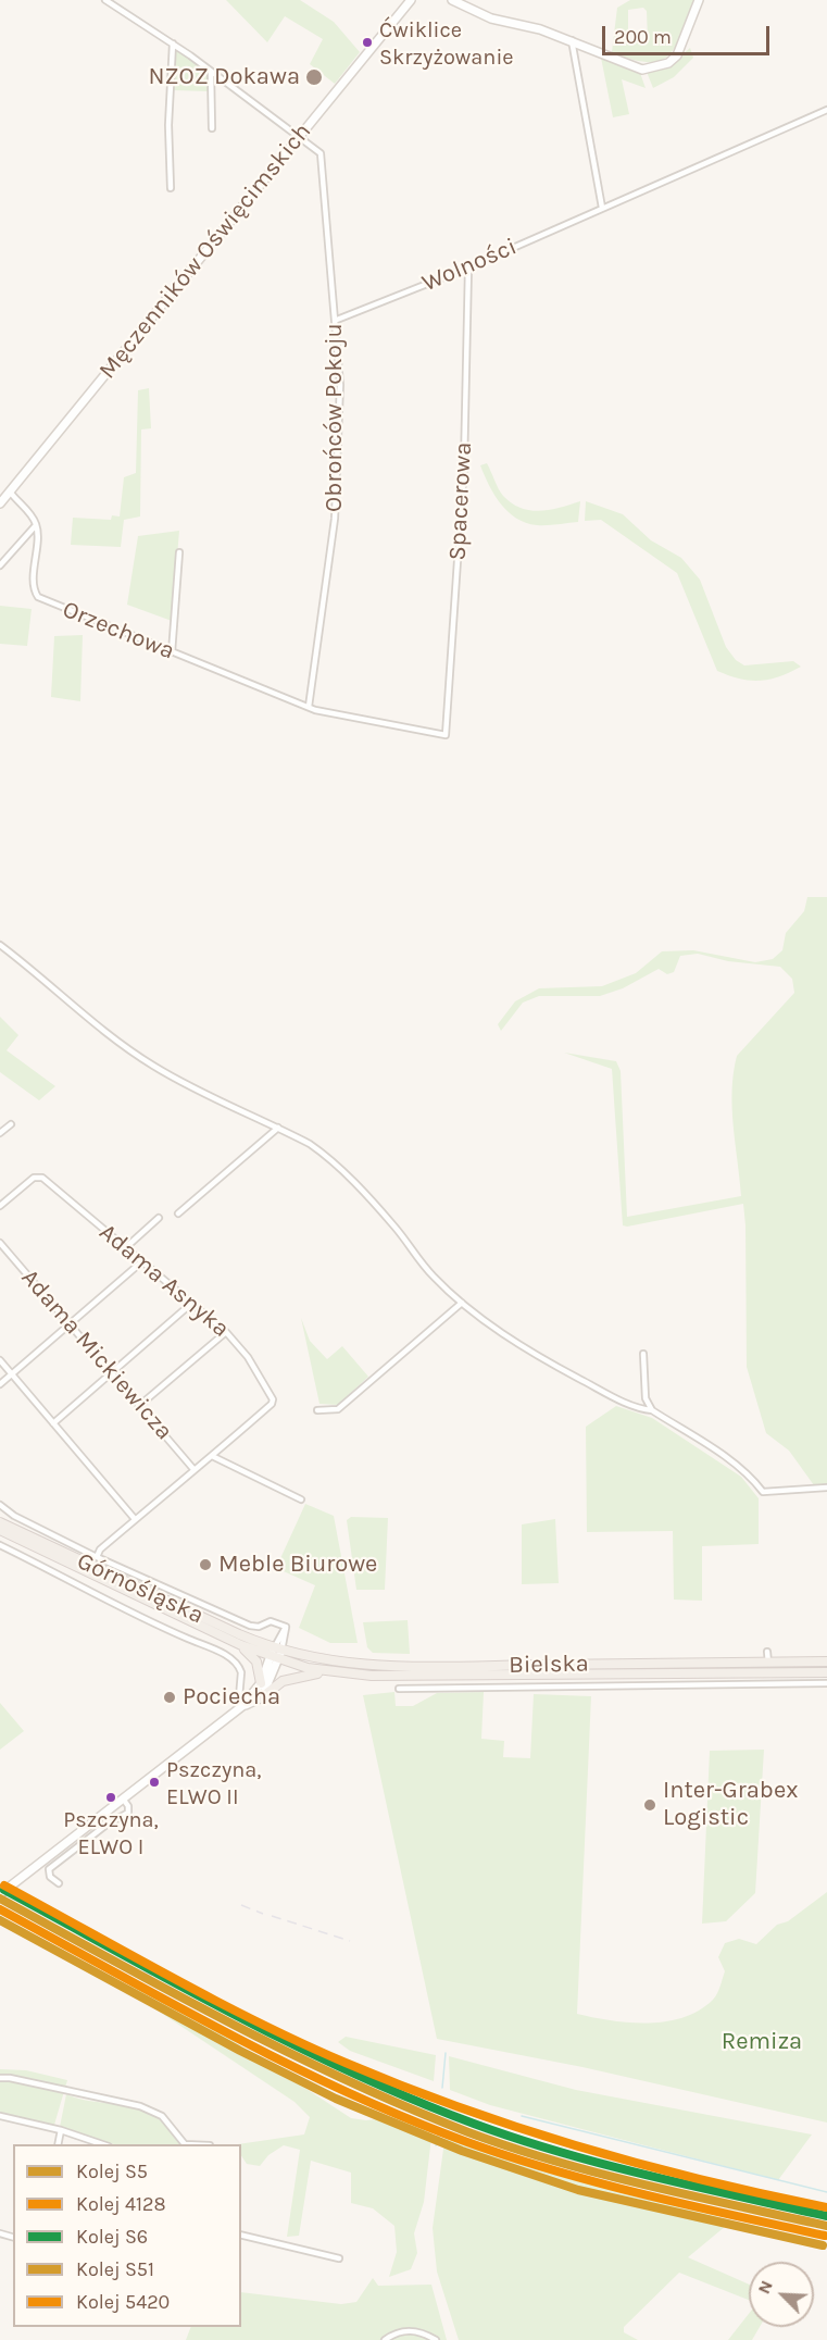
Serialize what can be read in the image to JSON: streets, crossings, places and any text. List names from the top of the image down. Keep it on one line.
{"streets":{"main road":["Męczenników Oświęcimskich","Górnośląska","Bielska"],"street":["Wolności","Obrońców Pokoju","Spacerowa","Orzechowa","Adama Asnyka","Adama Mickiewicza"]},"crossings":[["Męczenników Oświęcimskich","Obrońców Pokoju"],["Wolności","Obrońców Pokoju"],["Wolności","Spacerowa"],["Obrońców Pokoju","Orzechowa"],["Spacerowa","Orzechowa"],["Górnośląska","Bielska"]],"parks":["Remiza"],"places":["Ćwiklice Skrzyżowanie","NZOZ Dokawa","Meble Biurowe","Pociecha","Pszczyna, ELWO II","Pszczyna, ELWO I","Inter-Grabex Logistic"],"lines":["rail line 5420","rail line S6","rail line S5","rail line 4128","rail line S51"],"legend":["Kolej S5","Kolej 4128","Kolej S6","Kolej S51","Kolej 5420"],"scale_bar":"200 m","north":"top left"}
